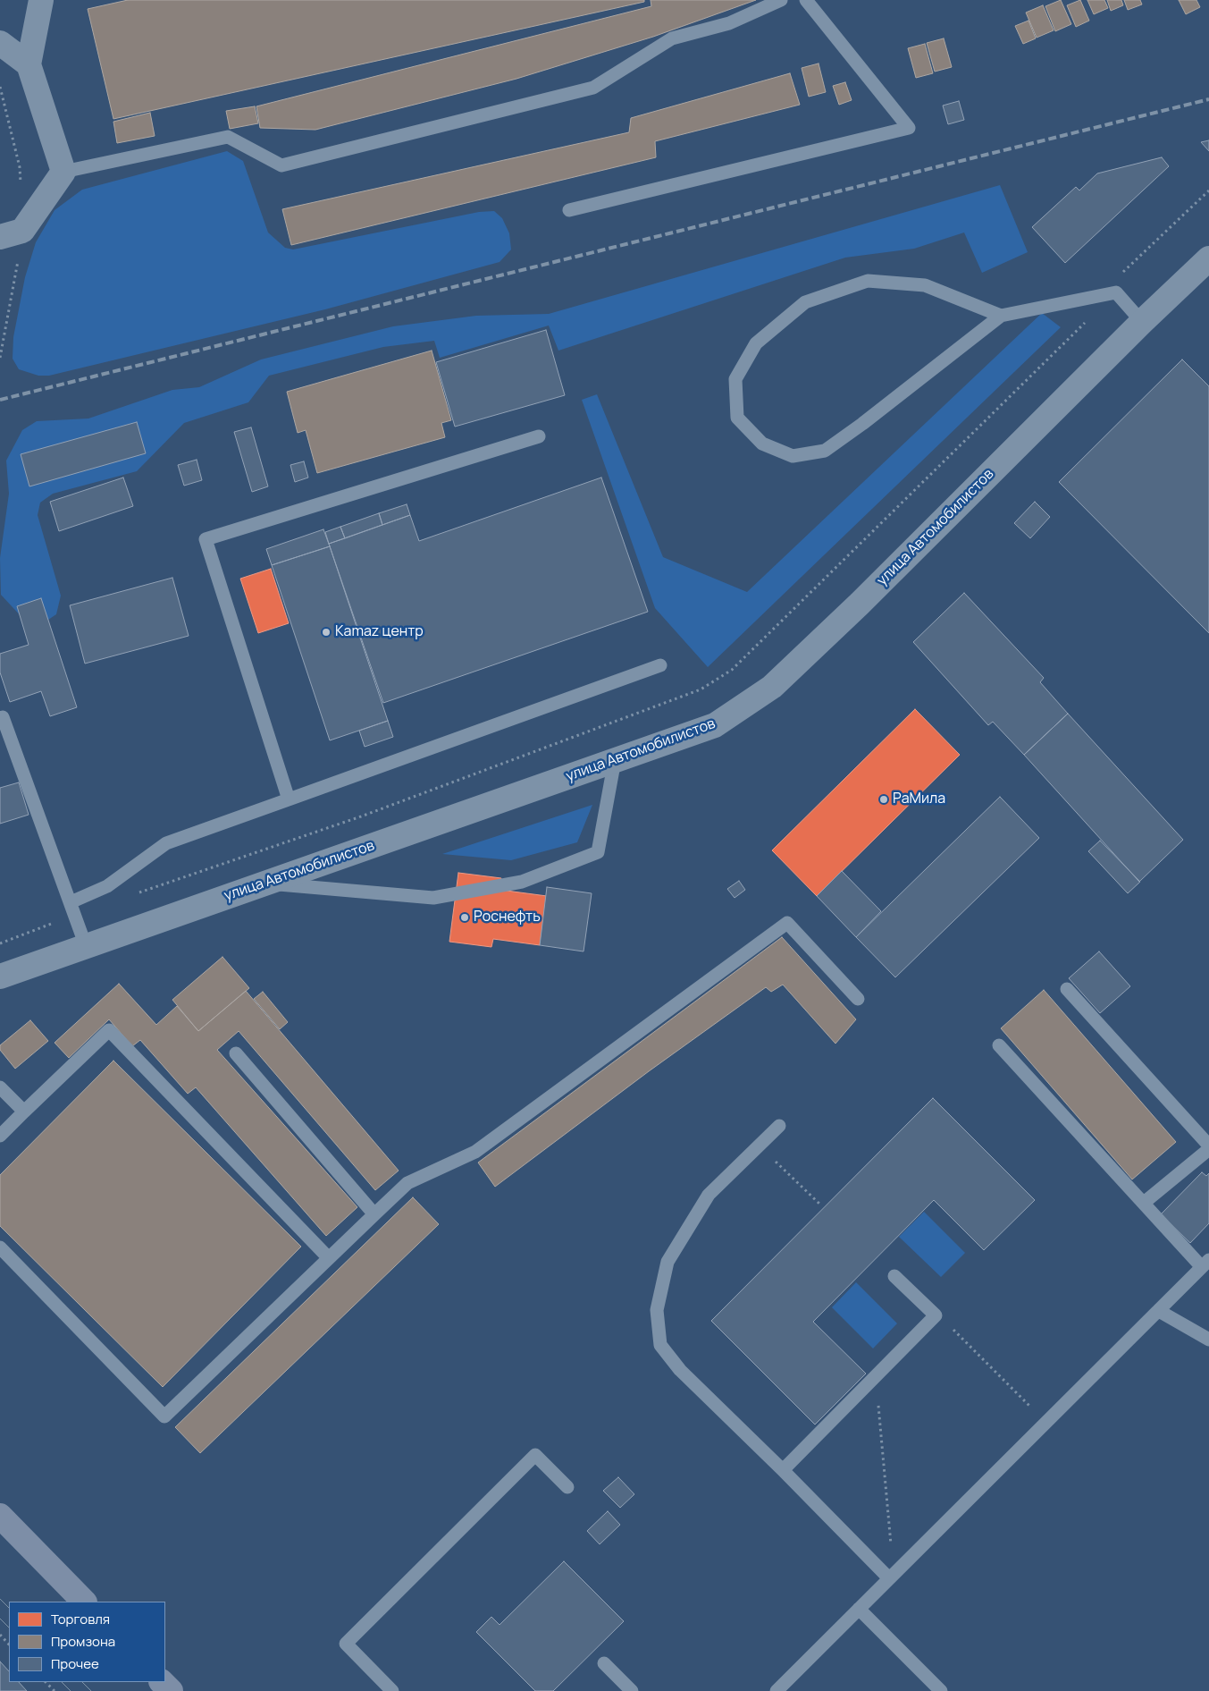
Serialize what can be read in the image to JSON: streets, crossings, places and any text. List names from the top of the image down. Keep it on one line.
{"streets":{"street":["улица Автомобилистов"]},"places":["Kamaz центр","РаМила","Роснефть"],"legend":["Торговля","Промзона","Прочее"]}
